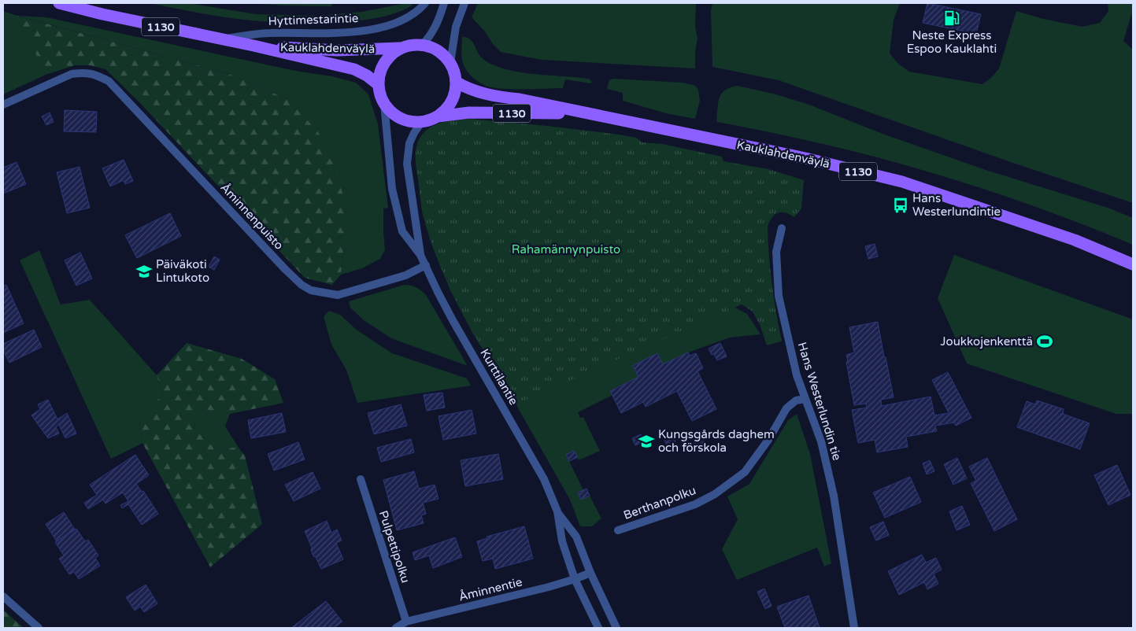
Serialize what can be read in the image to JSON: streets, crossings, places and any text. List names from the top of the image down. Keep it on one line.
{"streets":{"main road":["1130","Kauklahdenväylä"],"street":["Hyttimestarintie","Åminnenpuisto","Kurttilantie","Hans Westerlundin tie","Berthanpolku","Pulpettipolku","Åminnentie"]},"crossings":[["Hyttimestarintie","Kauklahdenväylä"],["1130","Kauklahdenväylä"],["1130","Kurttilantie"],["Kauklahdenväylä","Kurttilantie"],["Åminnenpuisto","Kurttilantie"],["Kurttilantie","Åminnentie"],["Hans Westerlundin tie","Berthanpolku"],["Pulpettipolku","Åminnentie"]],"parks":["Rahamännynpuisto"],"places":{"fuel station":["Neste Express Espoo Kauklahti"],"bus stop":["Hans Westerlundintie"],"school or university":["Päiväkoti Lintukoto","Kungsgårds daghem och förskola"],"sports":["Joukkojenkenttä"]}}
